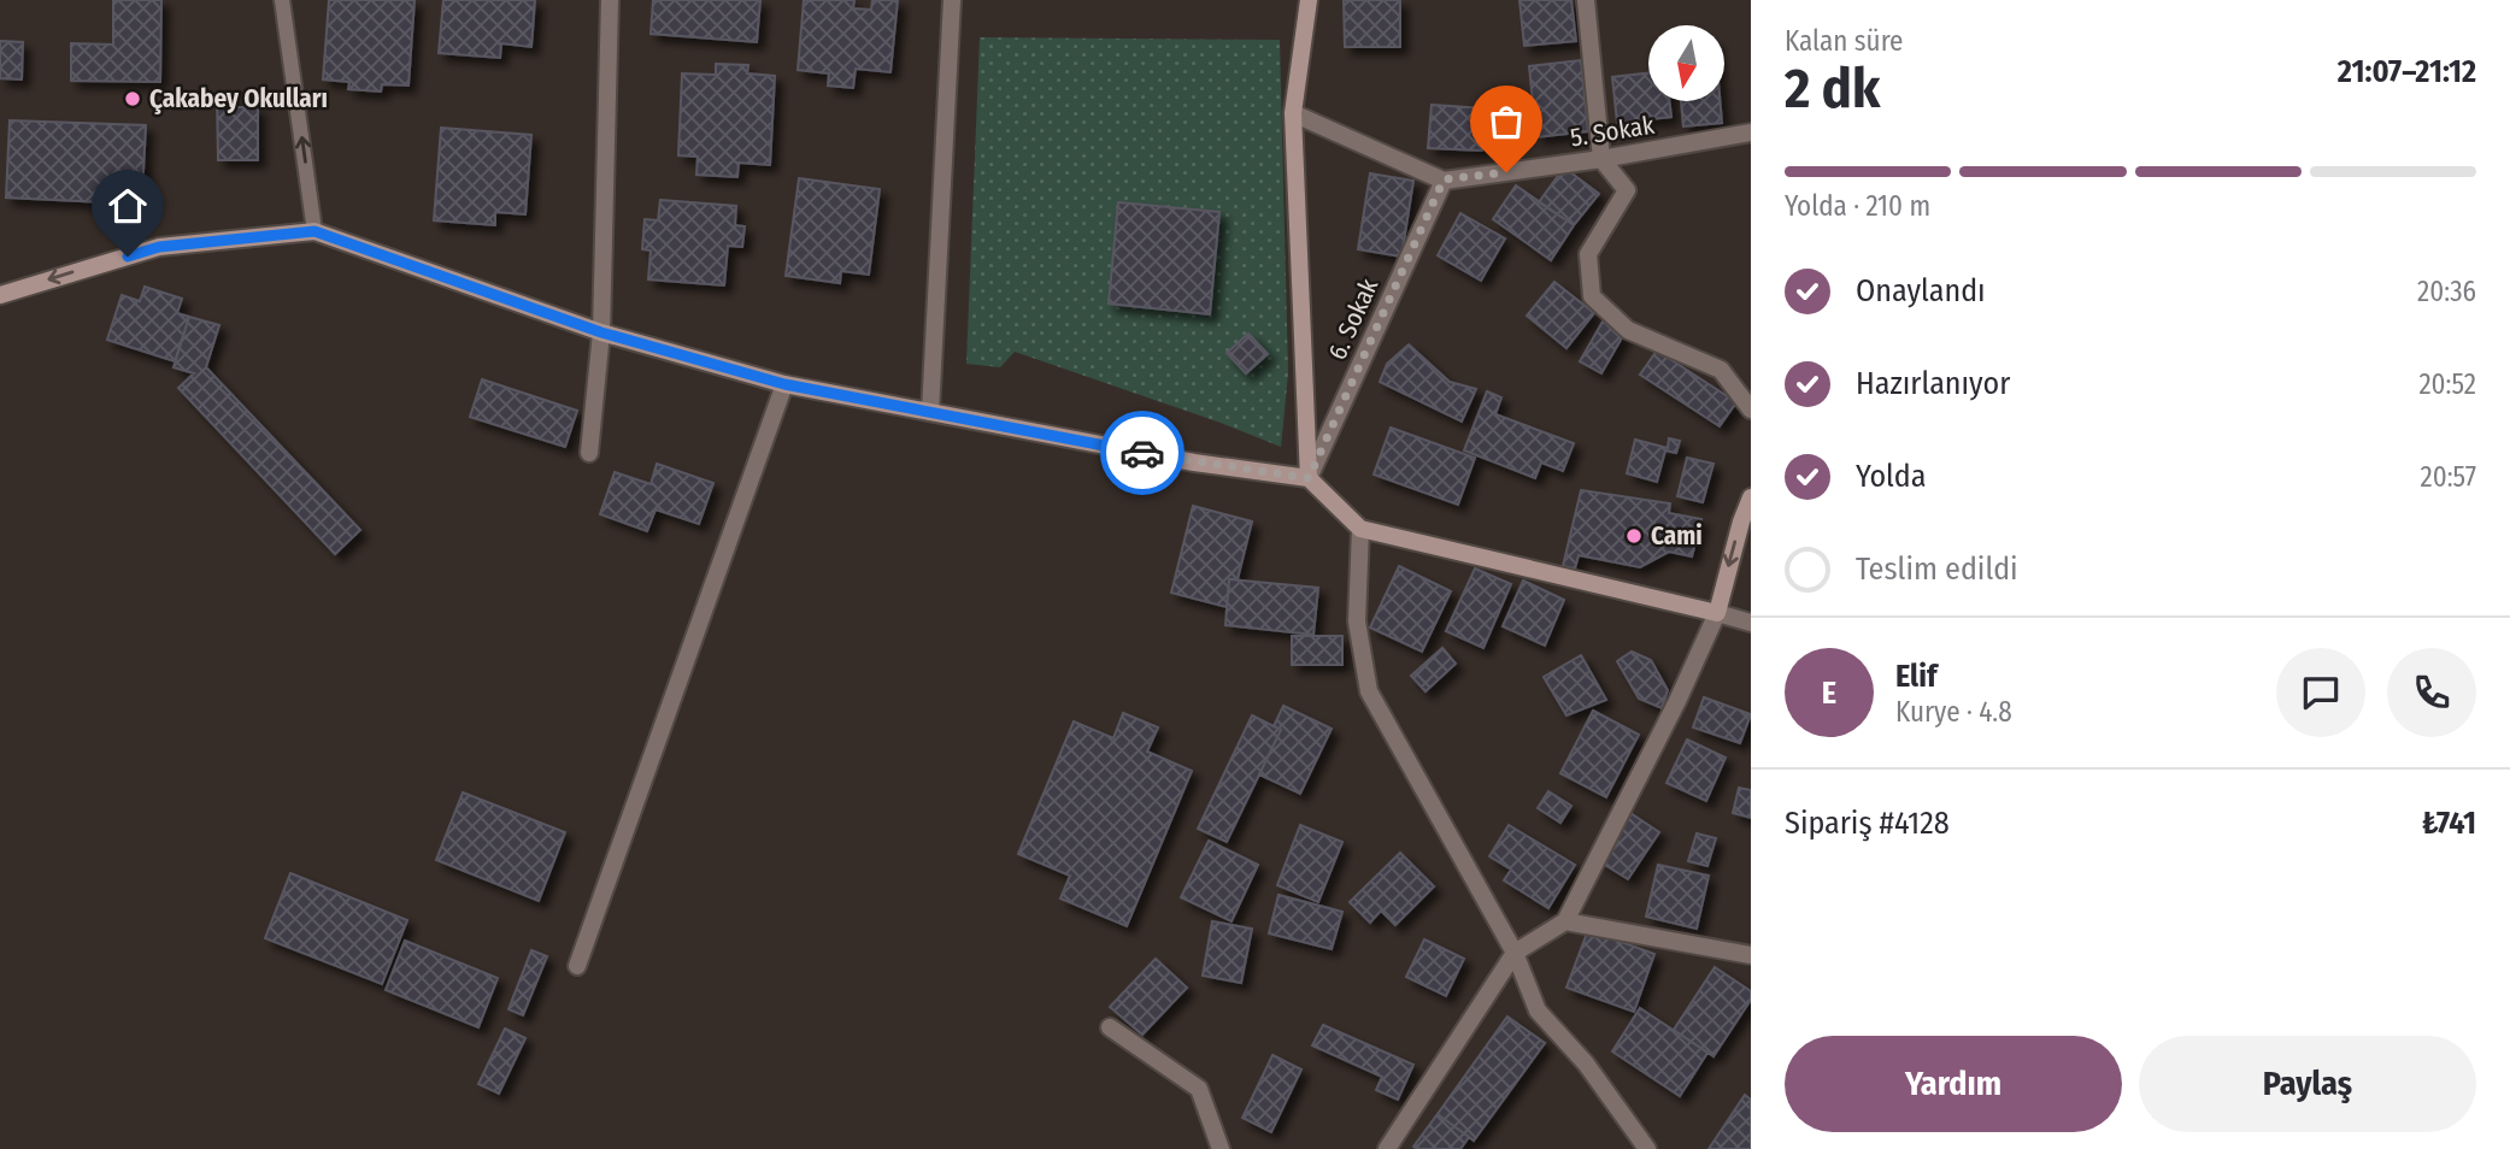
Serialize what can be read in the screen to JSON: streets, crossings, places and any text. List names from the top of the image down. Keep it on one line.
{"streets":{"street":["5. Sokak","6. Sokak"]},"crossings":[["5. Sokak","6. Sokak"]],"places":["Çakabey Okulları","Cami"],"north":"bottom","page":{"heading":["2 dk","Kalan süre","21:07–21:12"],"panel":["Elif","Kurye · 4.8","Sipariş #4128","₺741"],"bar":"Yolda · 210 m","list":[["Onaylandı","20:36"],["Hazırlanıyor","20:52"],["Yolda","20:57"],"Teslim edildi"],"round":"E","buttons":["Yardım","Paylaş"]}}
